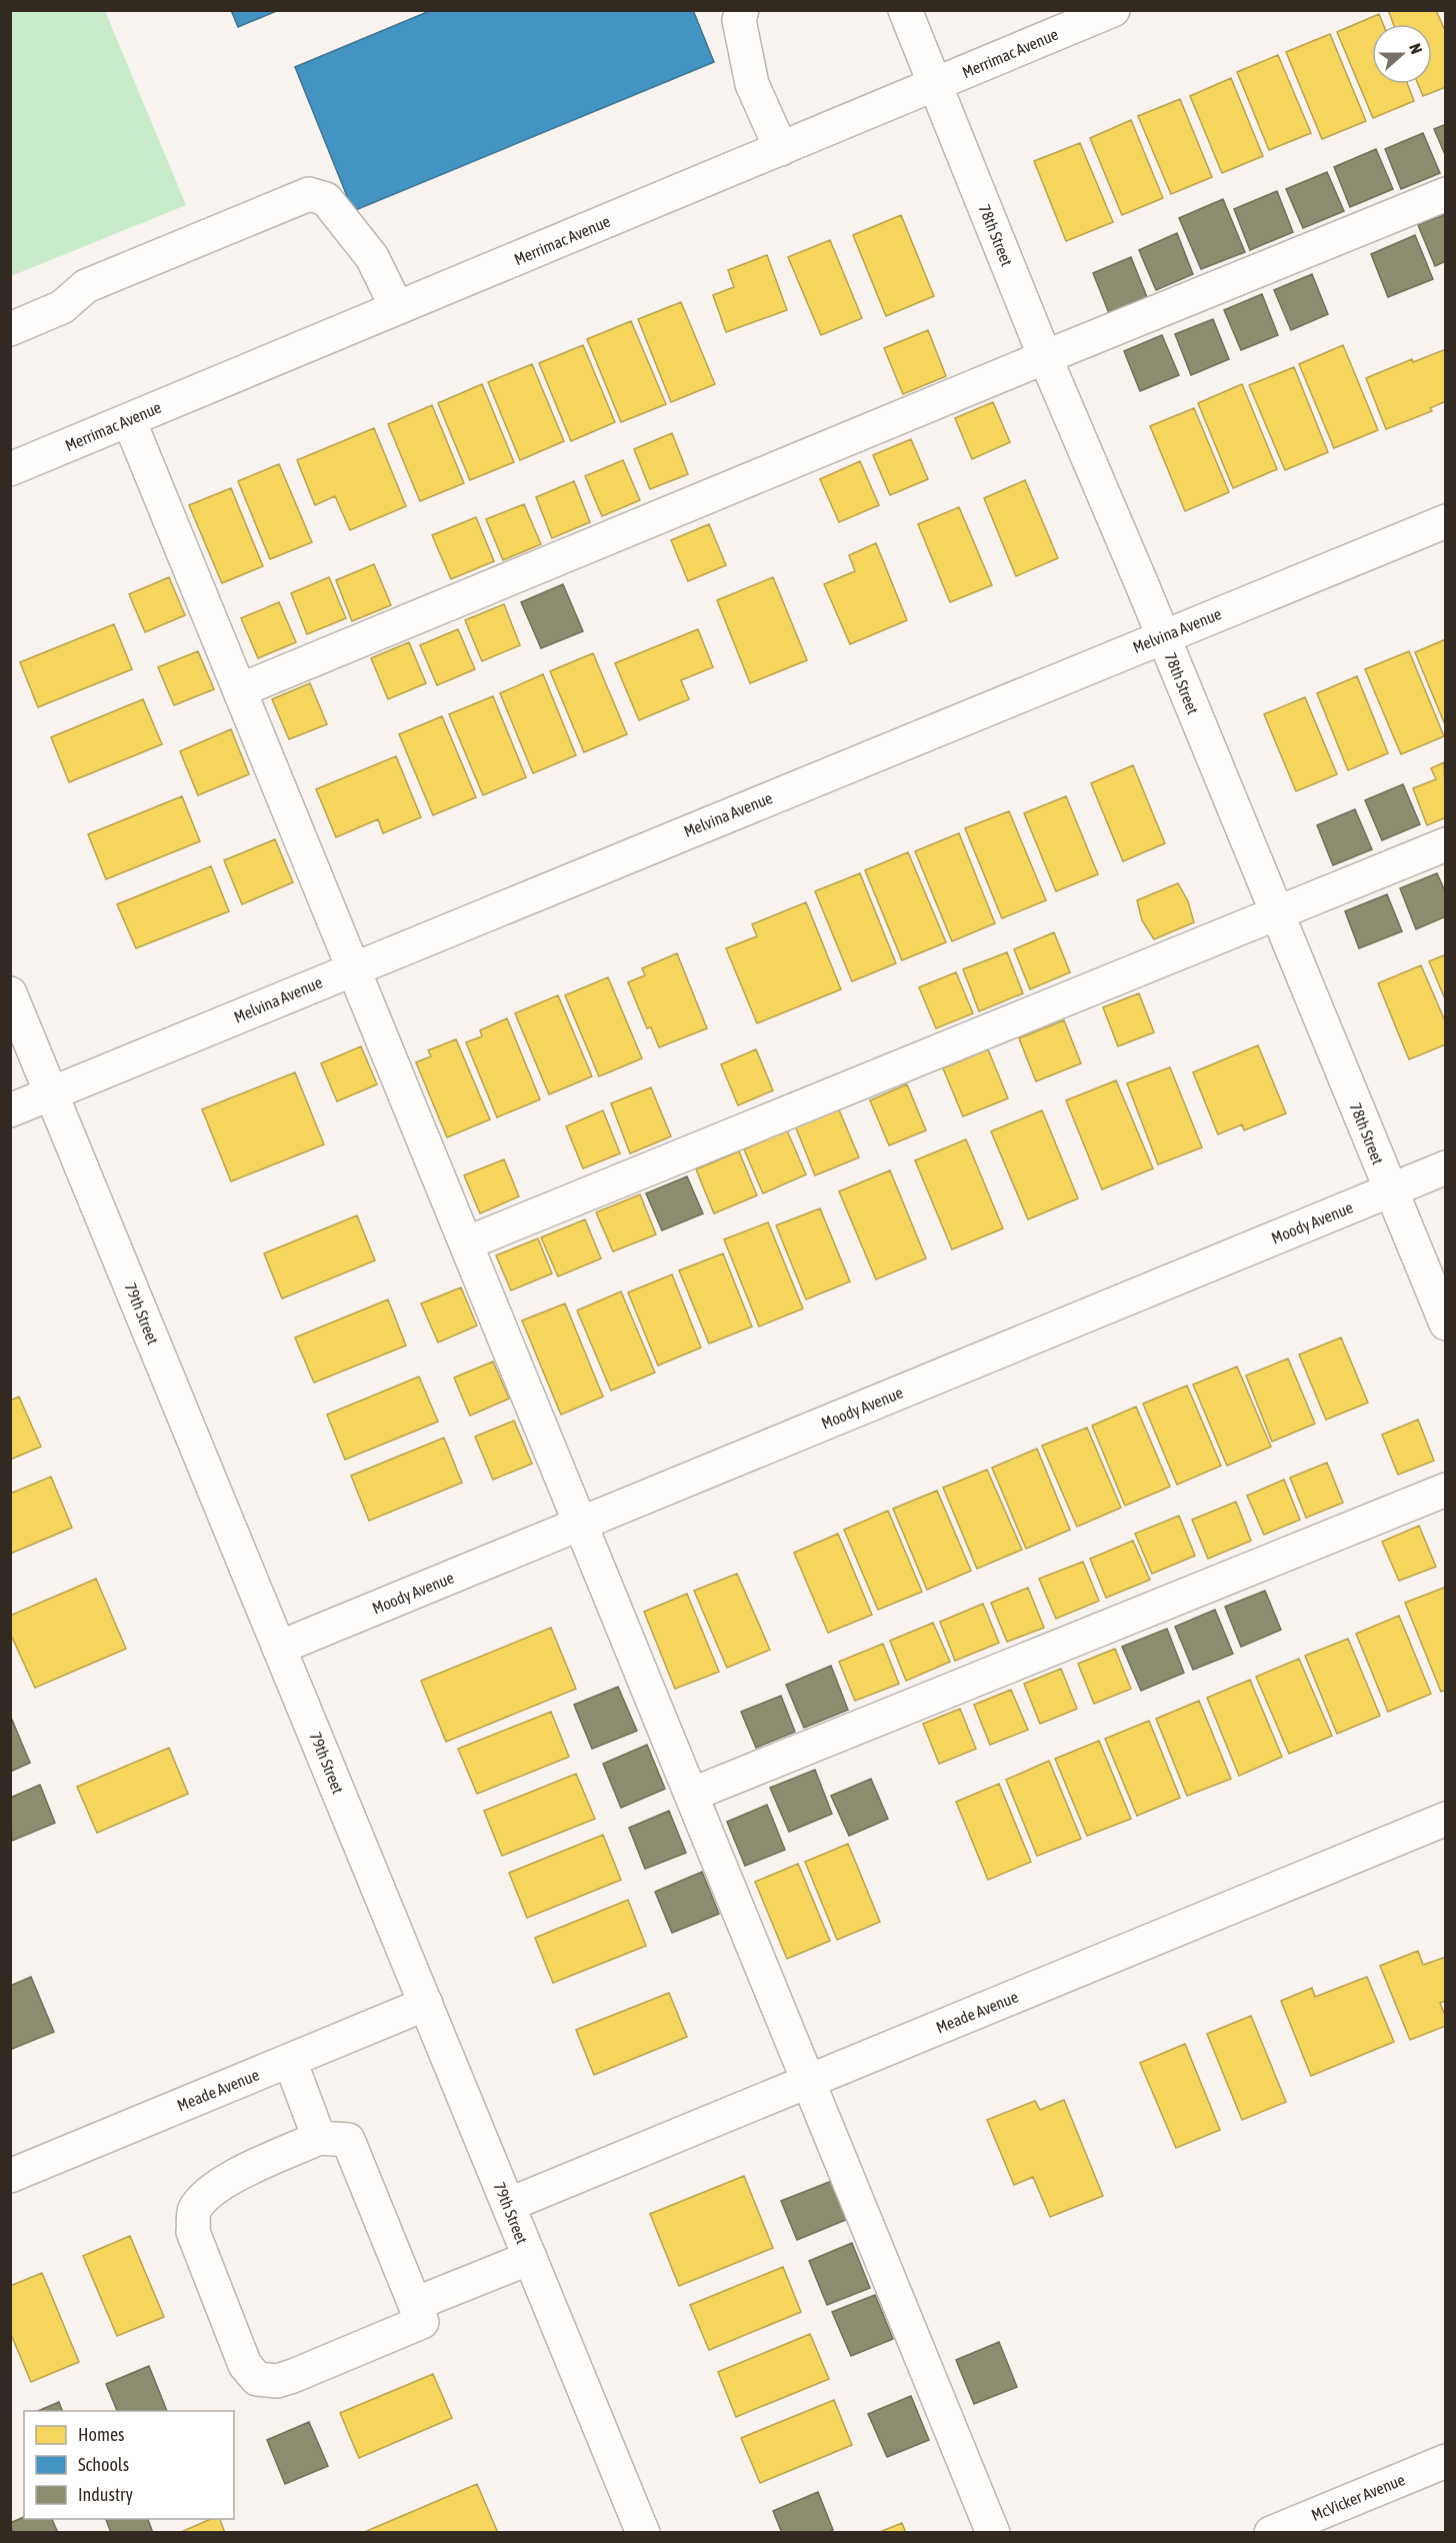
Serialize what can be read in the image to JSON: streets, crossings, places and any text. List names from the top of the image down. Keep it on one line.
{"streets":{"street":["Merrimac Avenue","78th Street","Melvina Avenue","Moody Avenue","79th Street","Meade Avenue","McVicker Avenue"]},"crossings":[["Merrimac Avenue","78th Street"],["78th Street","Melvina Avenue"],["78th Street","Moody Avenue"],["Melvina Avenue","79th Street"],["Moody Avenue","79th Street"],["79th Street","Meade Avenue"]],"legend":["Homes","Schools","Industry"],"north":"right"}
